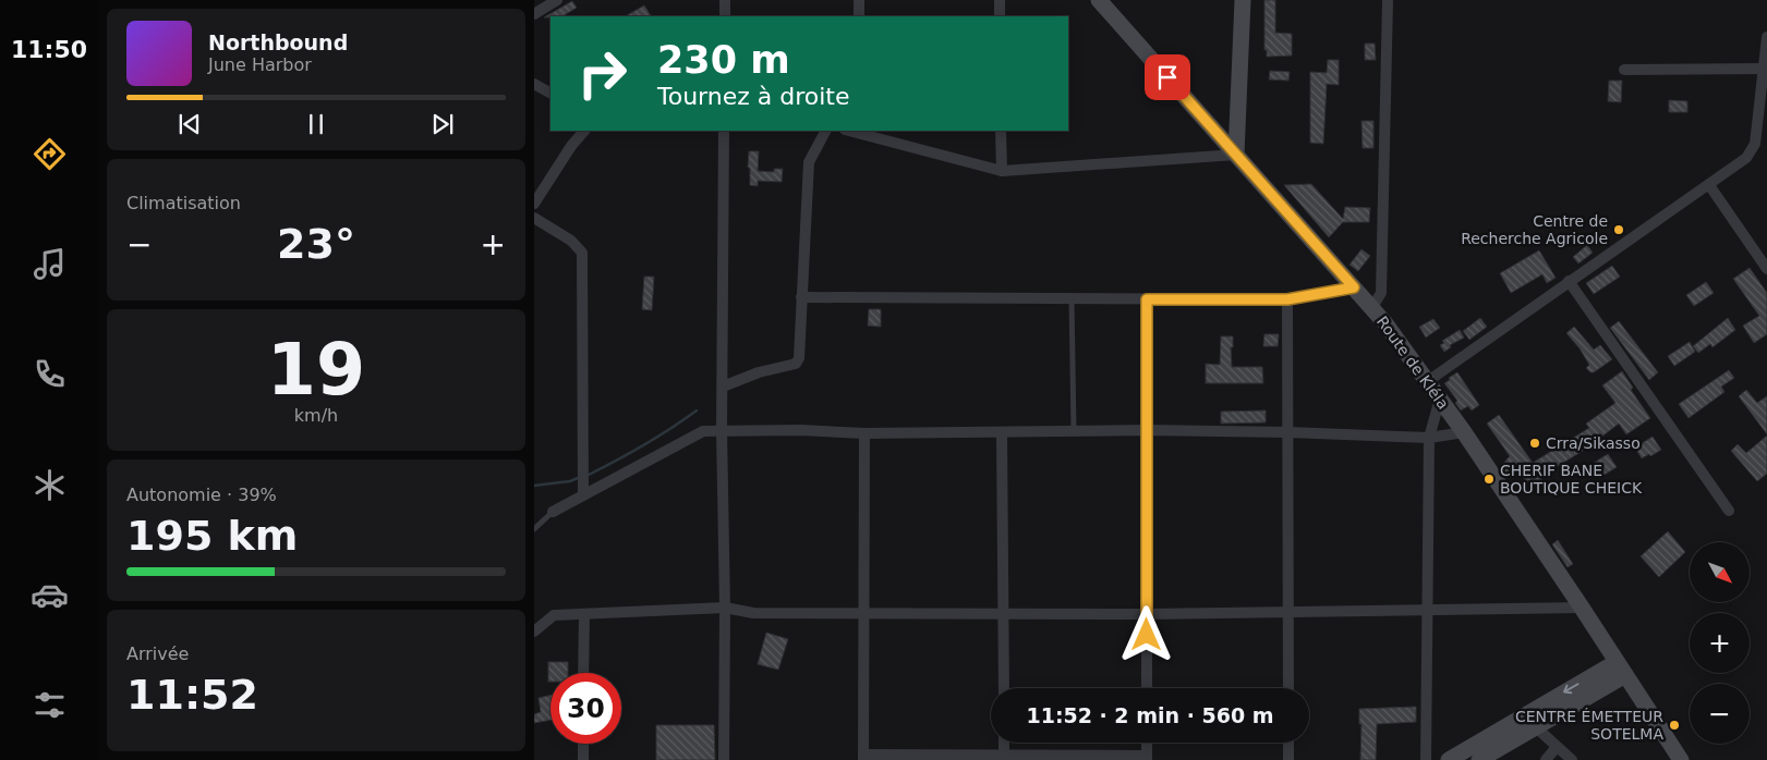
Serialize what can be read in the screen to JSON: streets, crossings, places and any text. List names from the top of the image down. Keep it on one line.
{"streets":{"main road":["Route de Kléla"]},"places":["Centre de Recherche Agricole","Crra/Sikasso","CHERIF BANE BOUTIQUE CHEICK","CENTRE ÉMETTEUR SOTELMA"],"north":"bottom right","page":{"tabs":"11:50","turn":["230 m","Tournez à droite"],"song":["Northbound","June Harbor"],"tile":["Climatisation",["19","km/h"],["Autonomie · 39%","195 km"],["Arrivée","11:52"]],"heat":["−","23°","+"],"map_buttons":["+","−"],"limit":"30","trip":"11:52 · 2 min · 560 m"}}
